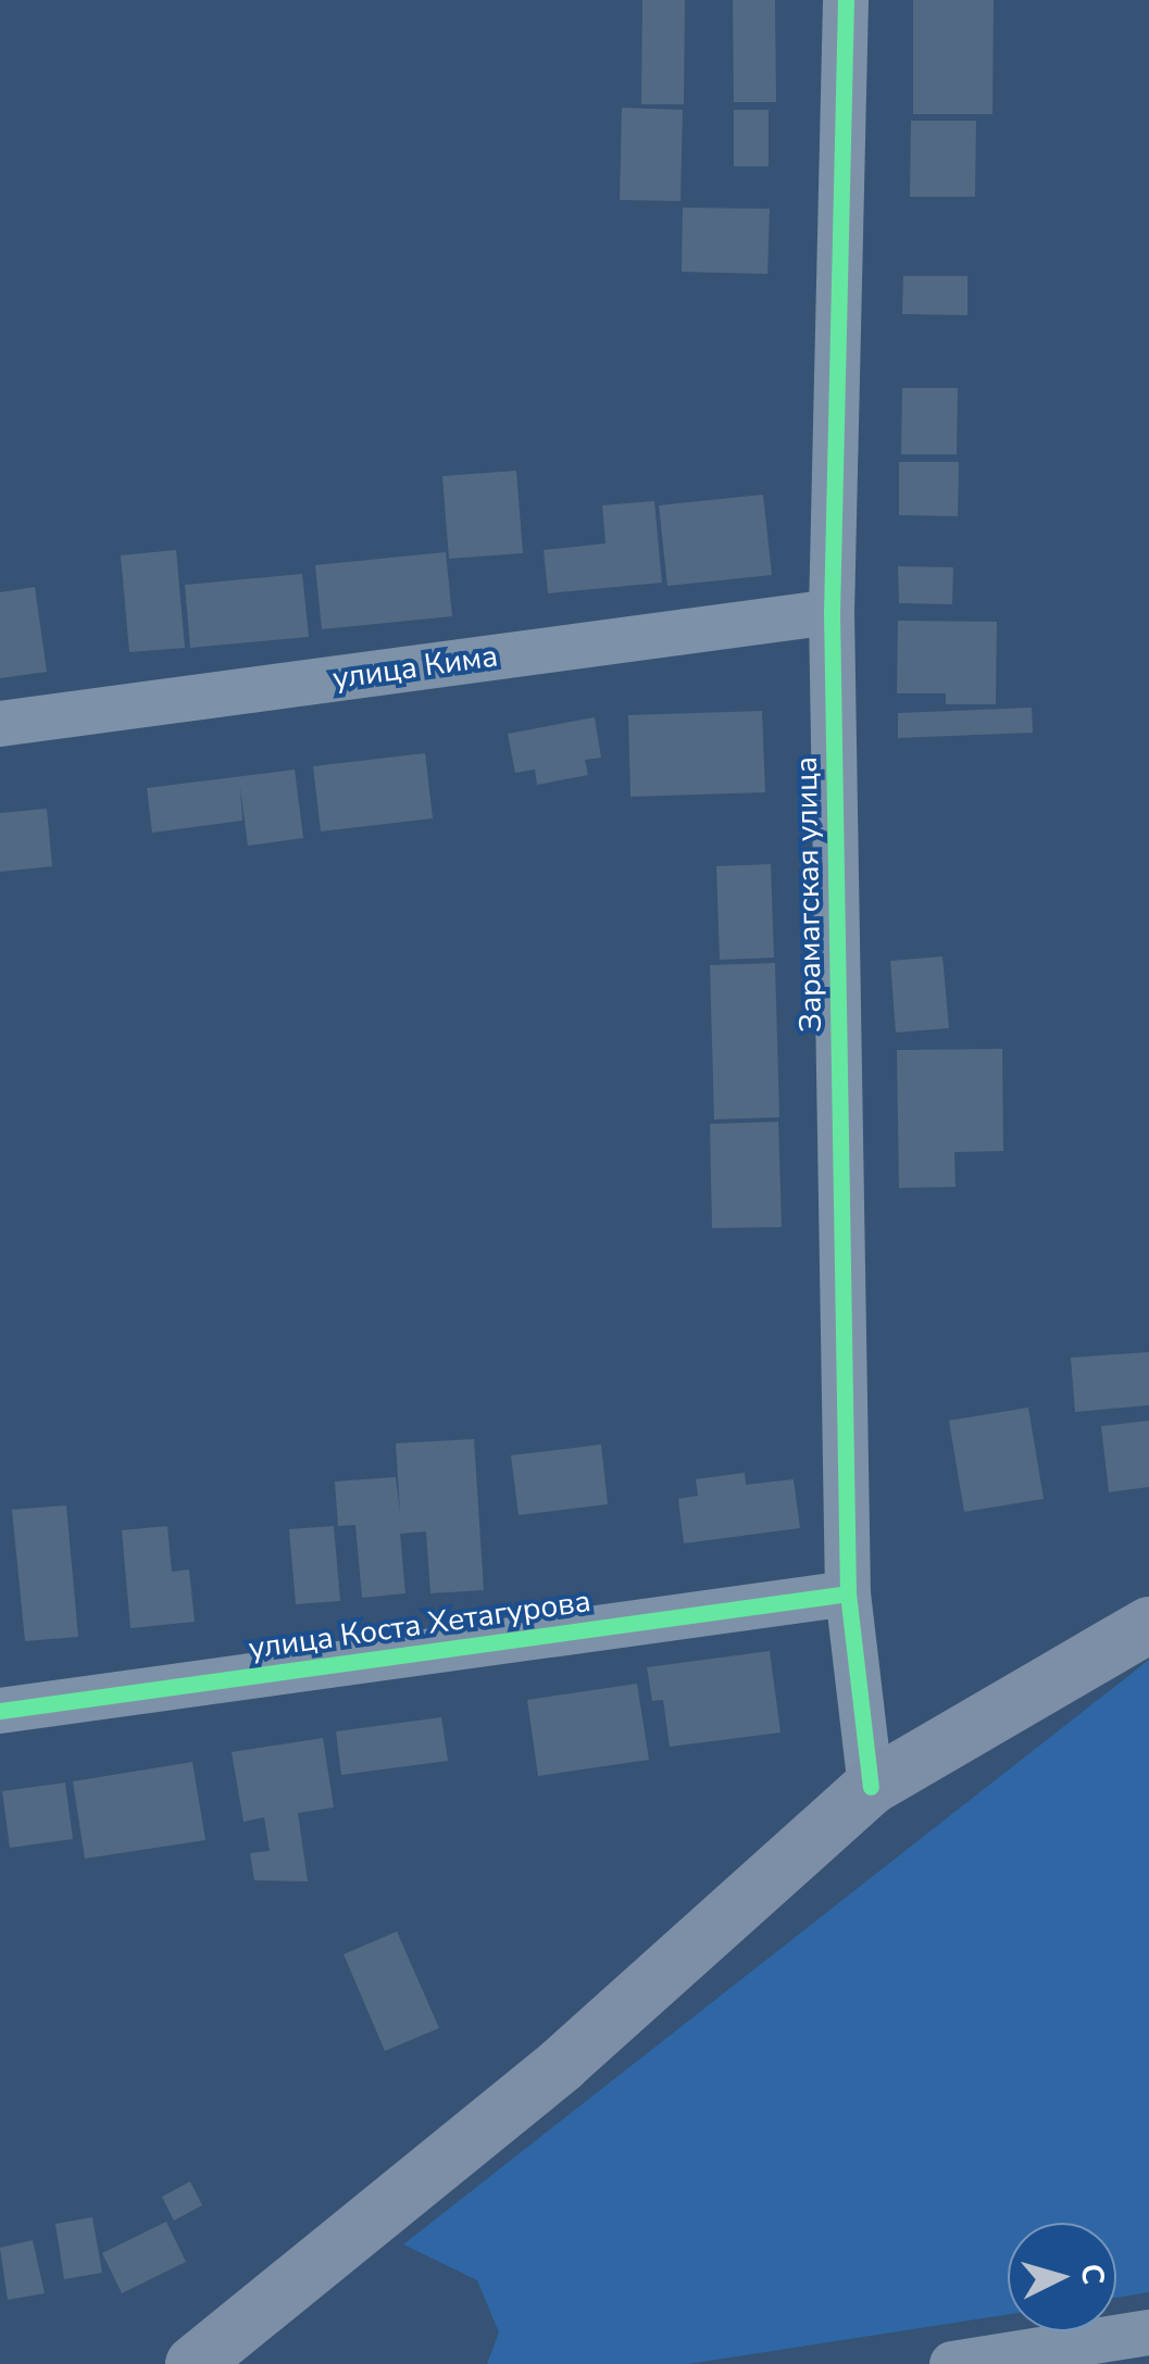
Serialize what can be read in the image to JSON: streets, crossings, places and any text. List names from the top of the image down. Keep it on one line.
{"streets":{"street":["улица Кима","Зарамагская улица","улица Коста Хетагурова"]},"crossings":[["улица Кима","Зарамагская улица"],["Зарамагская улица","улица Коста Хетагурова"]],"north":"right"}
